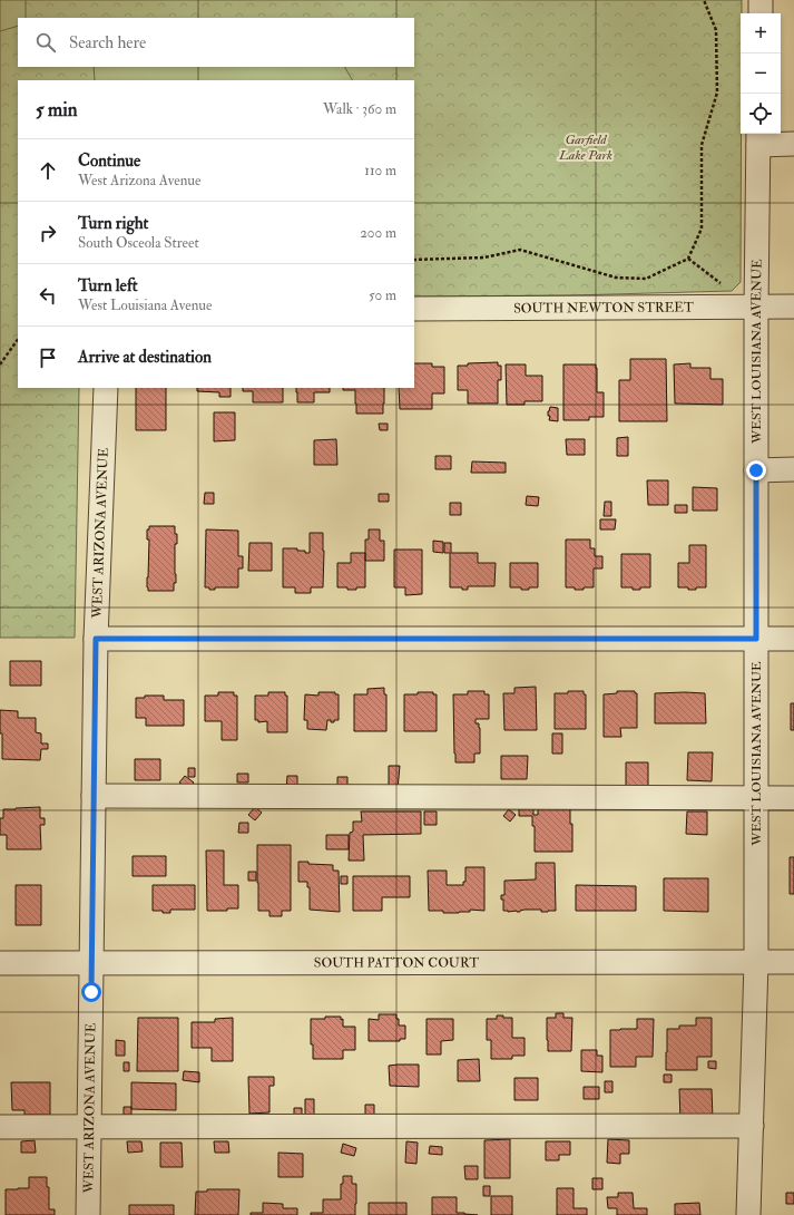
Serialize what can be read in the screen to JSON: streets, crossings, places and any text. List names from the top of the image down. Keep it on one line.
{"streets":{"street":["SOUTH NEWTON STREET","WEST LOUISIANA AVENUE","WEST ARIZONA AVENUE","SOUTH PATTON COURT"]},"crossings":[["SOUTH NEWTON STREET","WEST LOUISIANA AVENUE"],["WEST LOUISIANA AVENUE","SOUTH PATTON COURT"],["WEST ARIZONA AVENUE","SOUTH PATTON COURT"]],"parks":["Garfield Lake Park"],"page":{"map_buttons":["+","−"],"search":"Search here","heading":["5 min","Walk · 360 m"],"list":[["Continue","West Arizona Avenue","110 m"],["Turn right","South Osceola Street","200 m"],["Turn left","West Louisiana Avenue","50 m"],"Arrive at destination"]}}
